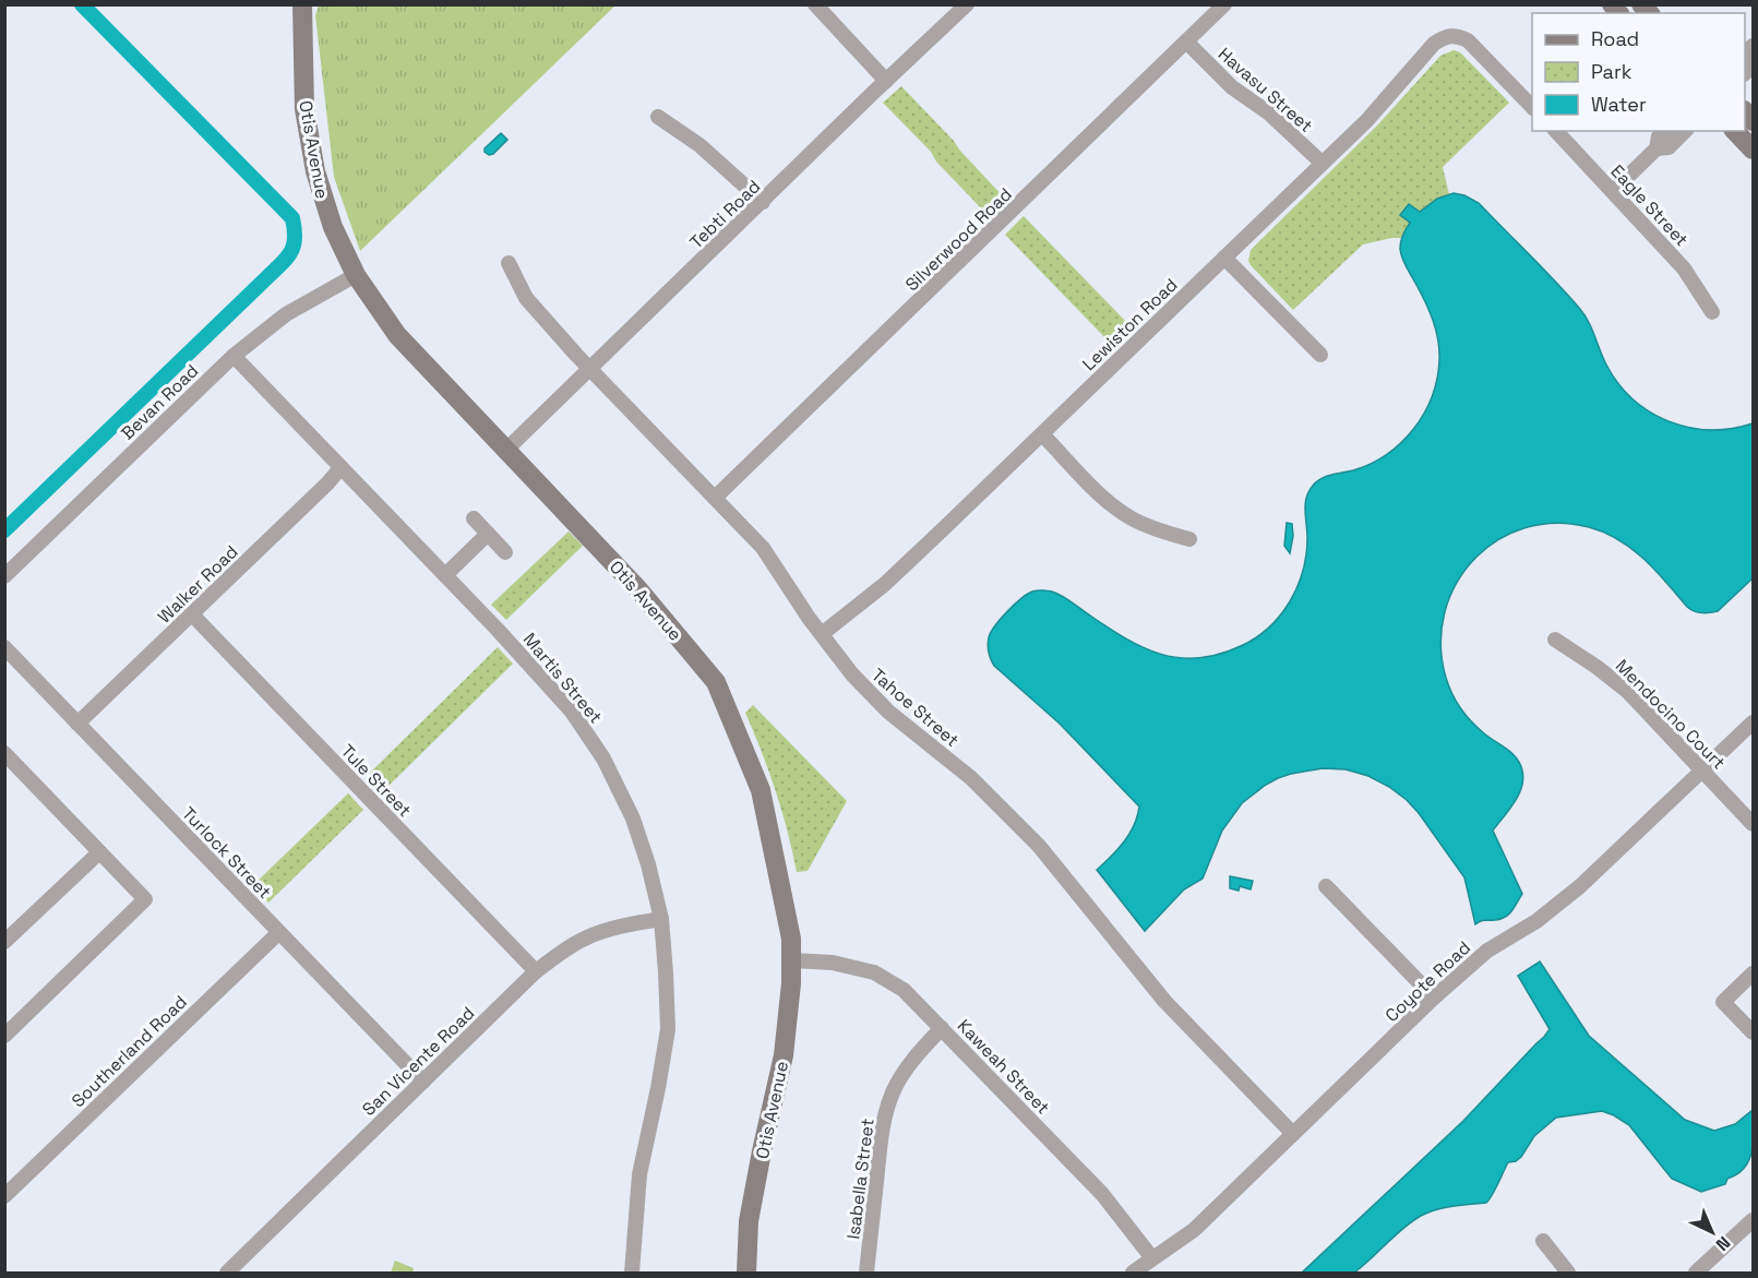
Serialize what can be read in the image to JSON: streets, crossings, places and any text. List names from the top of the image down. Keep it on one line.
{"streets":{"street":["Havasu Street","Otis Avenue","Eagle Street","Tebti Road","Silverwood Road","Lewiston Road","Bevan Road","Walker Road","Martis Street","Tahoe Street","Mendocino Court","Tule Street","Turlock Street","Coyote Road","Southerland Road","San Vicente Road","Kaweah Street","Isabella Street"]},"crossings":[["Havasu Street","Silverwood Road"],["Havasu Street","Lewiston Road"],["Otis Avenue","Tebti Road"],["Otis Avenue","Bevan Road"],["Otis Avenue","Kaweah Street"],["Tebti Road","Tahoe Street"],["Silverwood Road","Tahoe Street"],["Lewiston Road","Tahoe Street"],["Bevan Road","Martis Street"],["Walker Road","Martis Street"],["Walker Road","Tule Street"],["Walker Road","Turlock Street"],["Martis Street","San Vicente Road"],["Tahoe Street","Coyote Road"],["Mendocino Court","Coyote Road"],["Tule Street","San Vicente Road"],["Turlock Street","Southerland Road"],["Turlock Street","San Vicente Road"],["Coyote Road","Kaweah Street"],["Kaweah Street","Isabella Street"]],"legend":["Road","Park","Water"],"north":"bottom right"}
